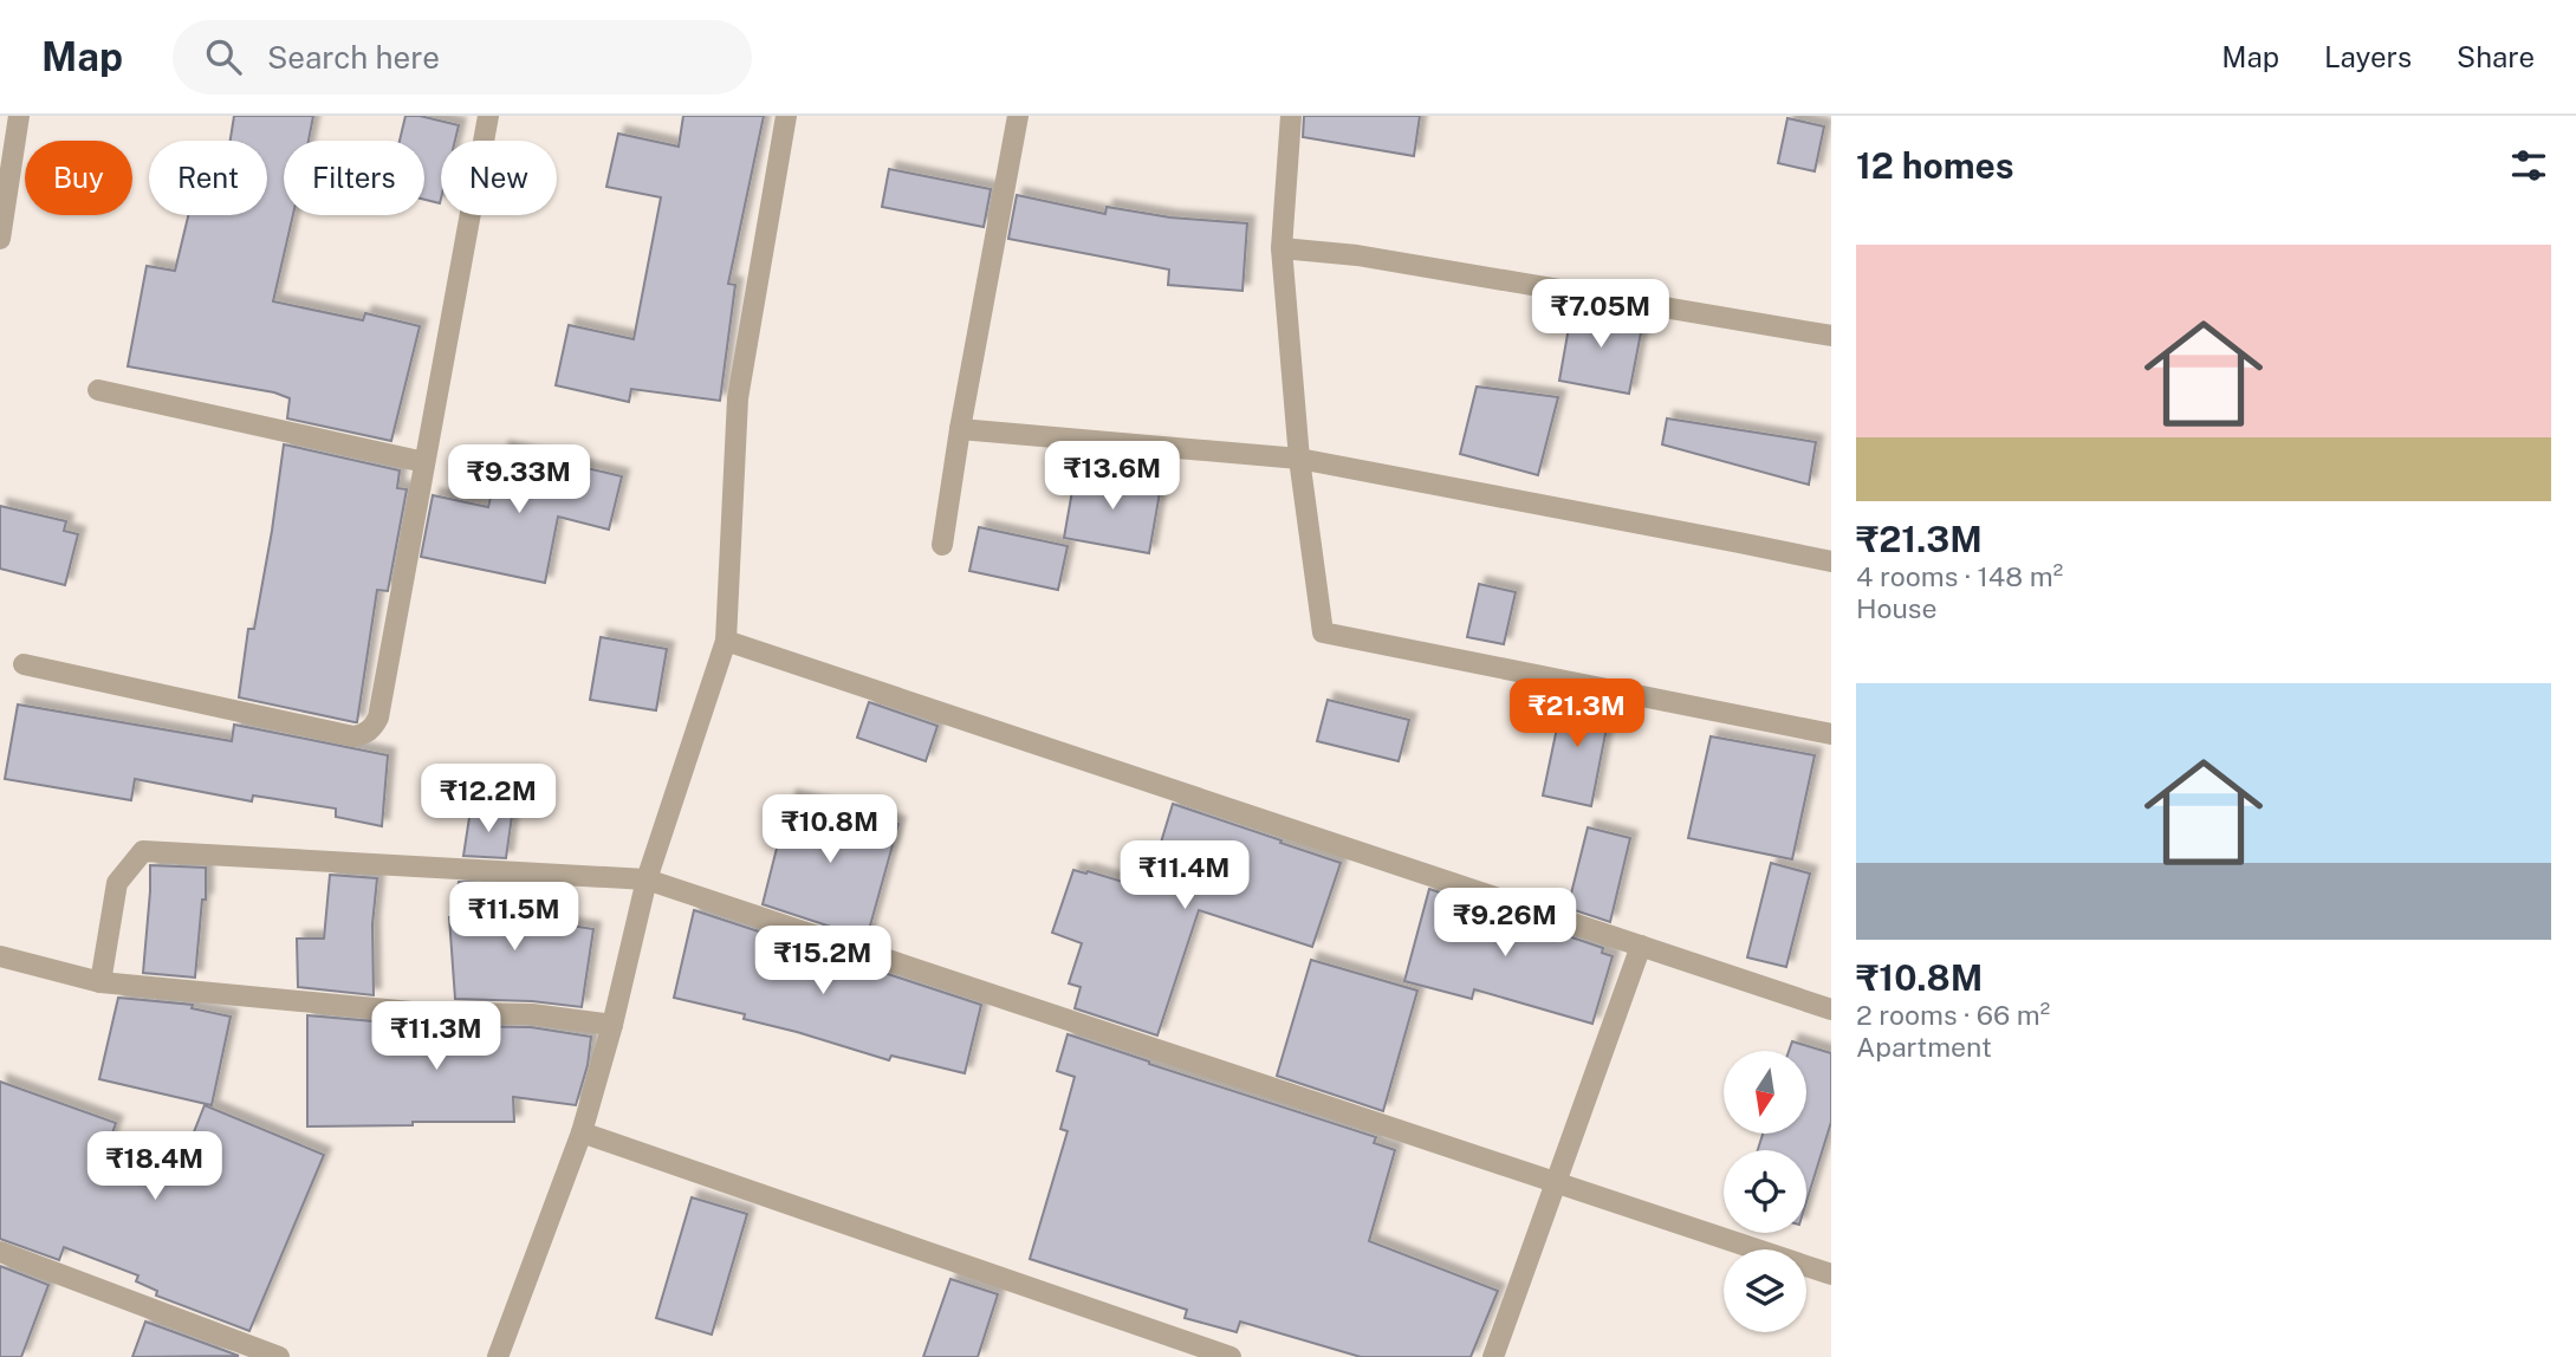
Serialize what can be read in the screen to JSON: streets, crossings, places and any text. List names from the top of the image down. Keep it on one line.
{"north":"bottom","page":{"header":"Map","search":"Search here","nav":["Map","Layers","Share"],"heading":"12 homes","chip":["Buy","Rent","Filters","New"],"list":[{"name":"₹21.3M","note":"4 rooms · 148 m² · House"},{"name":"₹10.8M","note":"2 rooms · 66 m² · Apartment"}],"price":["₹7.05M","₹13.6M","₹9.33M","₹21.3M","₹12.2M","₹10.8M","₹11.4M","₹11.5M","₹9.26M","₹15.2M","₹11.3M","₹18.4M"]}}
